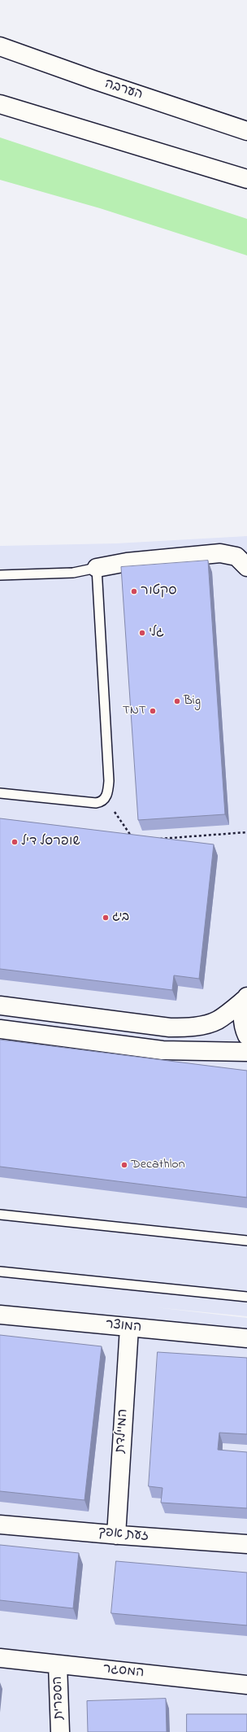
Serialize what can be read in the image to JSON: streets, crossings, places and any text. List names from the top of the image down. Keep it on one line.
{"streets":{"main road":["הערבה","המוצר","המיילדת","זעת אפך","המסגר","הספרית"]},"crossings":[["המוצר","המיילדת"],["המיילדת","זעת אפך"],["המסגר","הספרית"]],"places":["סקטור","גלי","Big","TNT","שופרסל דיל","ביג","Decathlon"]}
